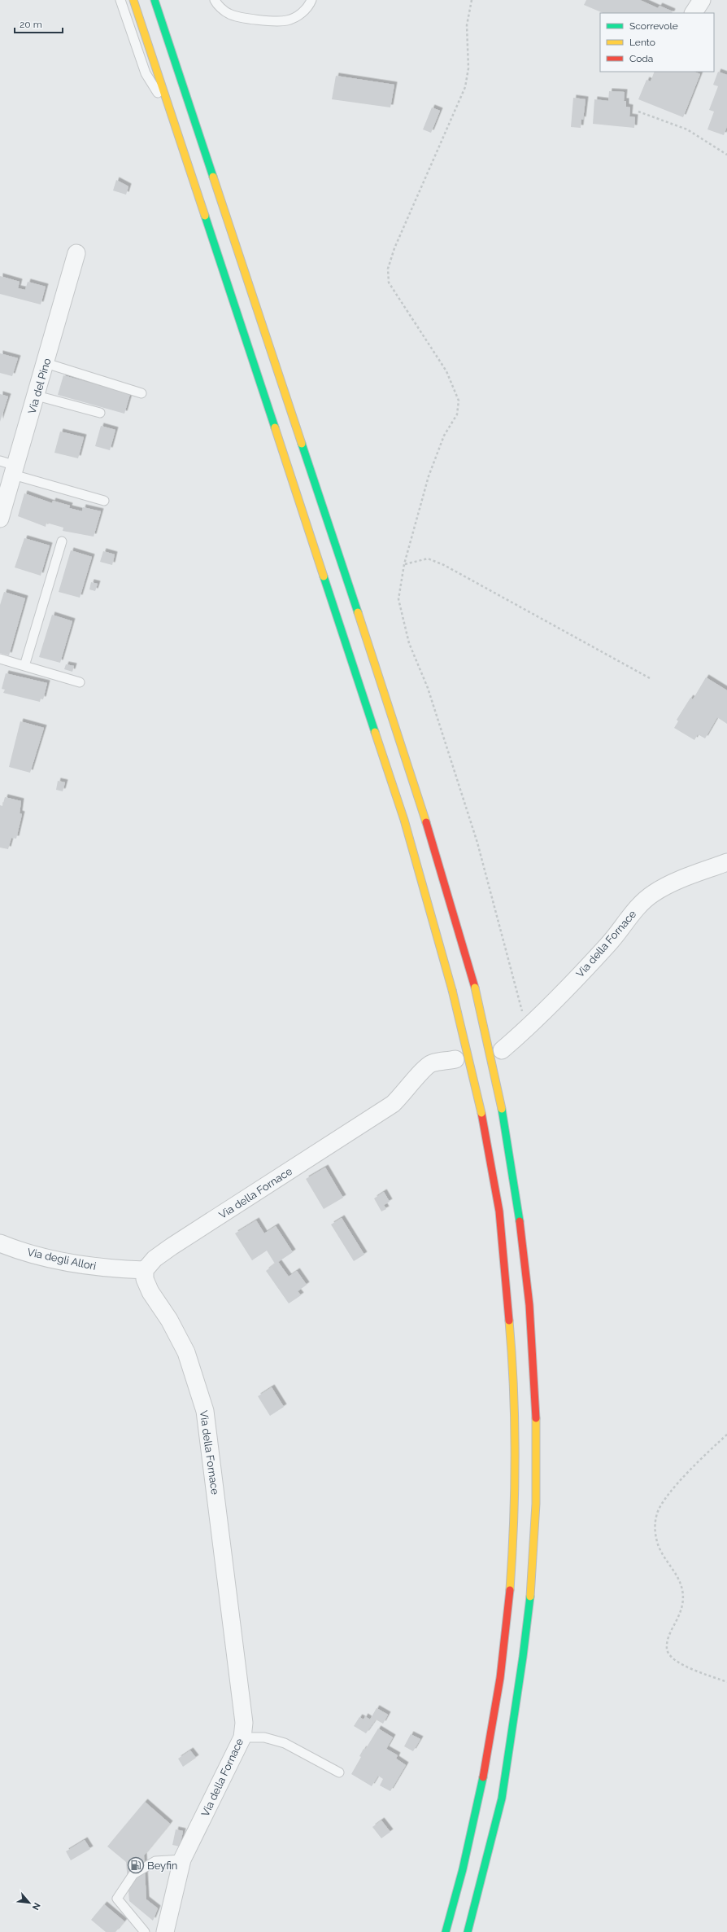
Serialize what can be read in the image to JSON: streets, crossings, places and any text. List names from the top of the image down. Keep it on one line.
{"streets":{"street":["Via del Pino","Via della Fornace","Via degli Allori"]},"crossings":[["Via della Fornace","Via degli Allori"]],"places":{"fuel station":["Beyfin"]},"legend":["Scorrevole","Lento","Coda"],"scale_bar":"20 m","north":"bottom right"}
